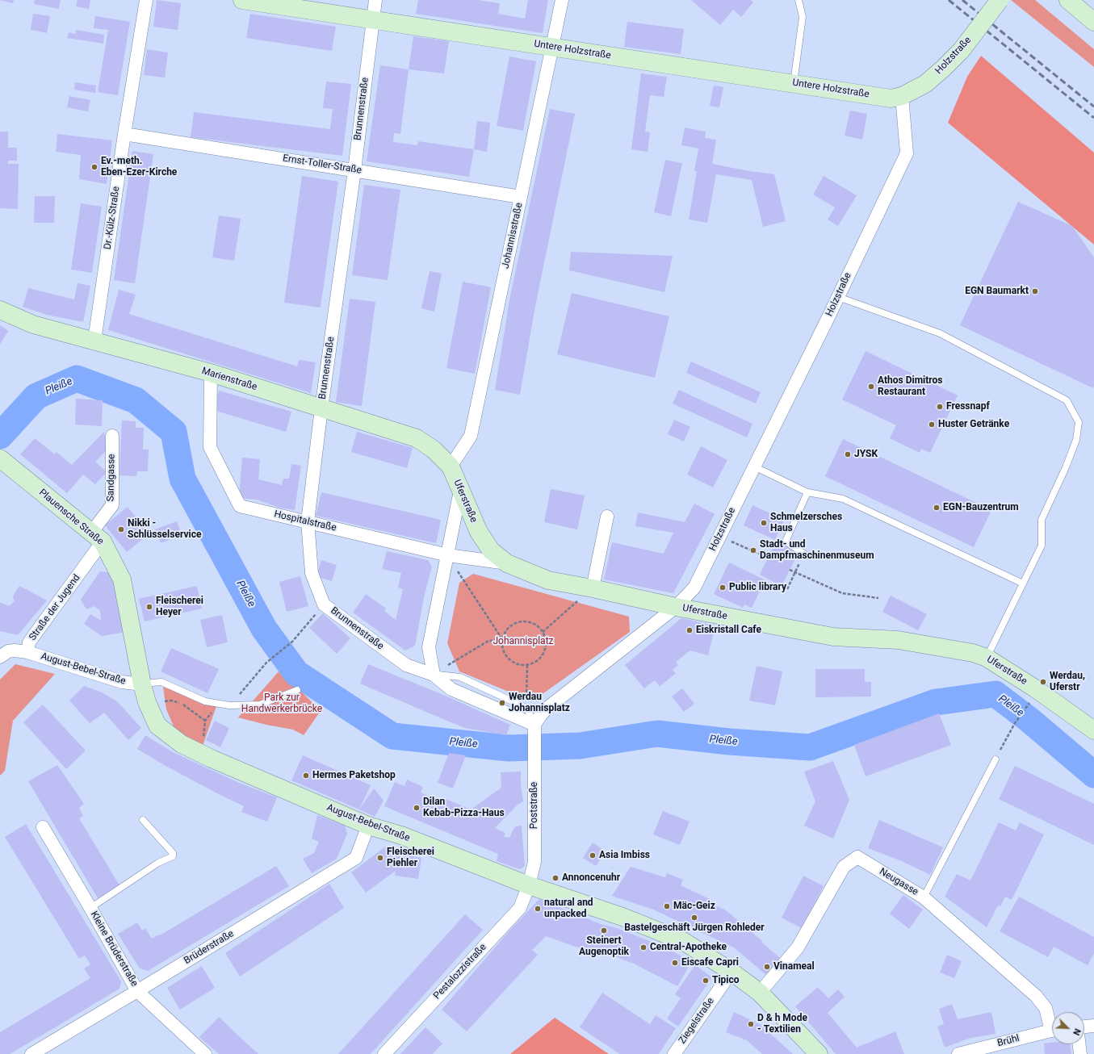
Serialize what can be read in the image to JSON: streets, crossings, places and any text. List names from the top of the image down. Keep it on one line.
{"streets":{"street":["Untere Holzstraße","Holzstraße","Brunnenstraße","Ernst-Toller-Straße","Dr.-Külz-Straße","Johannisstraße","Marienstraße","Sandgasse","Uferstraße","Plauensche Straße","Hospitalstraße","Straße der Jugend","August-Bebel-Straße","Poststraße","Neugasse","Brüderstraße","Kleine Brüderstraße","Pestalozzistraße","Ziegelstraße","Brühl"]},"crossings":[["Untere Holzstraße","Holzstraße"],["Untere Holzstraße","Brunnenstraße"],["Untere Holzstraße","Johannisstraße"],["Holzstraße","Uferstraße"],["Brunnenstraße","Ernst-Toller-Straße"],["Brunnenstraße","Marienstraße"],["Brunnenstraße","Hospitalstraße"],["Ernst-Toller-Straße","Dr.-Külz-Straße"],["Ernst-Toller-Straße","Johannisstraße"],["Dr.-Külz-Straße","Marienstraße"],["Johannisstraße","Marienstraße"],["Johannisstraße","Uferstraße"],["Marienstraße","Uferstraße"],["Marienstraße","Hospitalstraße"],["Sandgasse","Plauensche Straße"],["Sandgasse","Straße der Jugend"],["Uferstraße","Hospitalstraße"],["Plauensche Straße","Straße der Jugend"],["Plauensche Straße","August-Bebel-Straße"],["Straße der Jugend","August-Bebel-Straße"],["August-Bebel-Straße","Poststraße"],["August-Bebel-Straße","Neugasse"],["August-Bebel-Straße","Brüderstraße"],["August-Bebel-Straße","Pestalozzistraße"],["August-Bebel-Straße","Ziegelstraße"],["Poststraße","Pestalozzistraße"],["Brüderstraße","Kleine Brüderstraße"]],"water":["Pleiße"],"parks":["Johannisplatz","Park zur Handwerkerbrücke"],"places":["Ev.-meth. Eben-Ezer-Kirche","EGN Baumarkt","Athos Dimitros Restaurant","Fressnapf","Huster Getränke","JYSK","EGN-Bauzentrum","Schmelzersches Haus","Nikki - Schlüsselservice","Stadt- und Dampfmaschinenmuseum","Public library","Fleischerei Heyer","Eiskristall Cafe","Werdau, Uferstr","Werdau Johannisplatz","Hermes Paketshop","Dilan Kebab-Pizza-Haus","Asia Imbiss","Fleischerei Piehler","Annoncenuhr","Mäc-Geiz","natural and unpacked","Bastelgeschäft Jürgen Rohleder","Steinert Augenoptik","Central-Apotheke","Eiscafe Capri","Vinameal","Tipico","D & h Mode - Textilien"],"north":"bottom right"}
